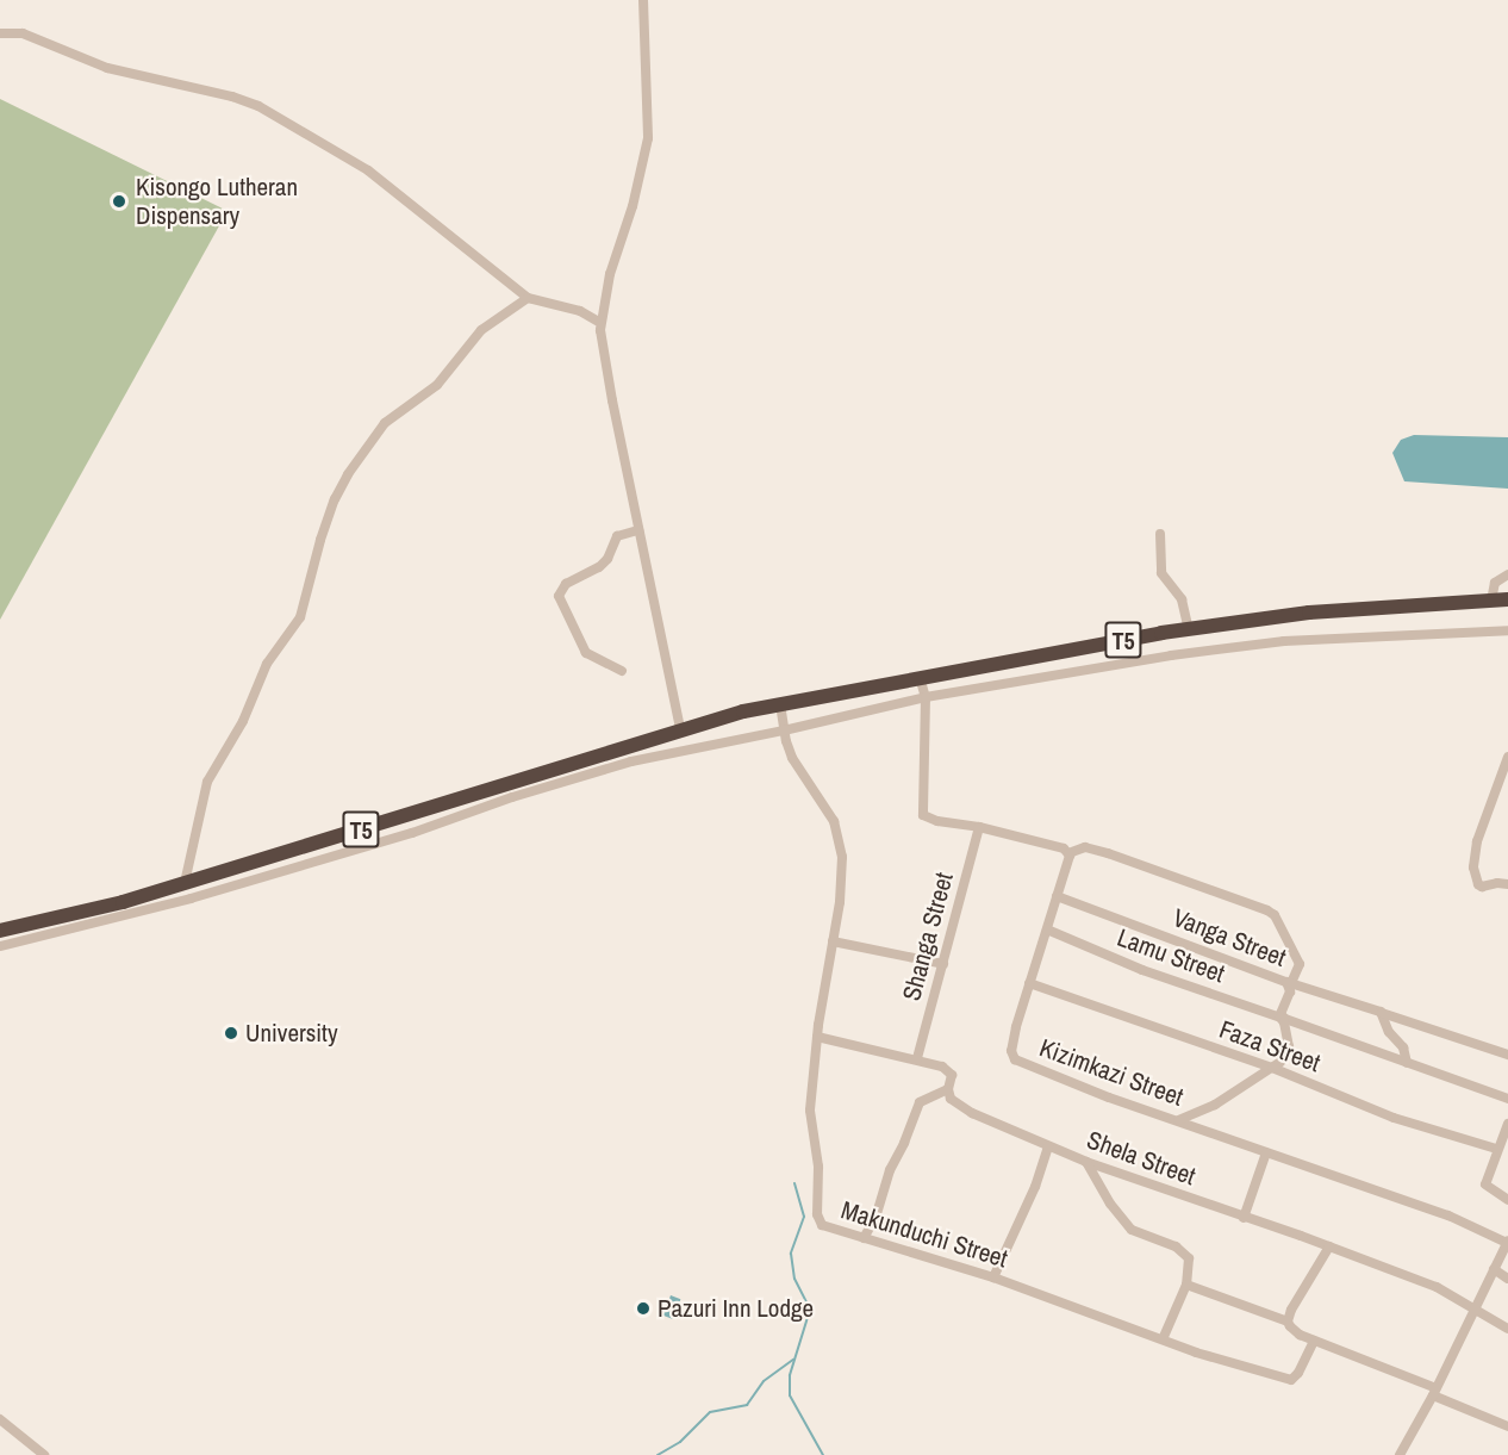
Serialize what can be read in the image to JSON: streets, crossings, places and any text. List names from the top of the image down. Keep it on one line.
{"streets":{"highway":["T5"],"street":["Shanga Street","Vanga Street","Lamu Street","Faza Street","Kizimkazi Street","Shela Street","Makunduchi Street"]},"crossings":[["T5","Makunduchi Street"],["Shanga Street","Shela Street"],["Vanga Street","Lamu Street"],["Vanga Street","Faza Street"],["Vanga Street","Kizimkazi Street"],["Lamu Street","Kizimkazi Street"],["Faza Street","Kizimkazi Street"],["Shela Street","Makunduchi Street"]],"places":["Kisongo Lutheran Dispensary","University","Pazuri Inn Lodge"]}
